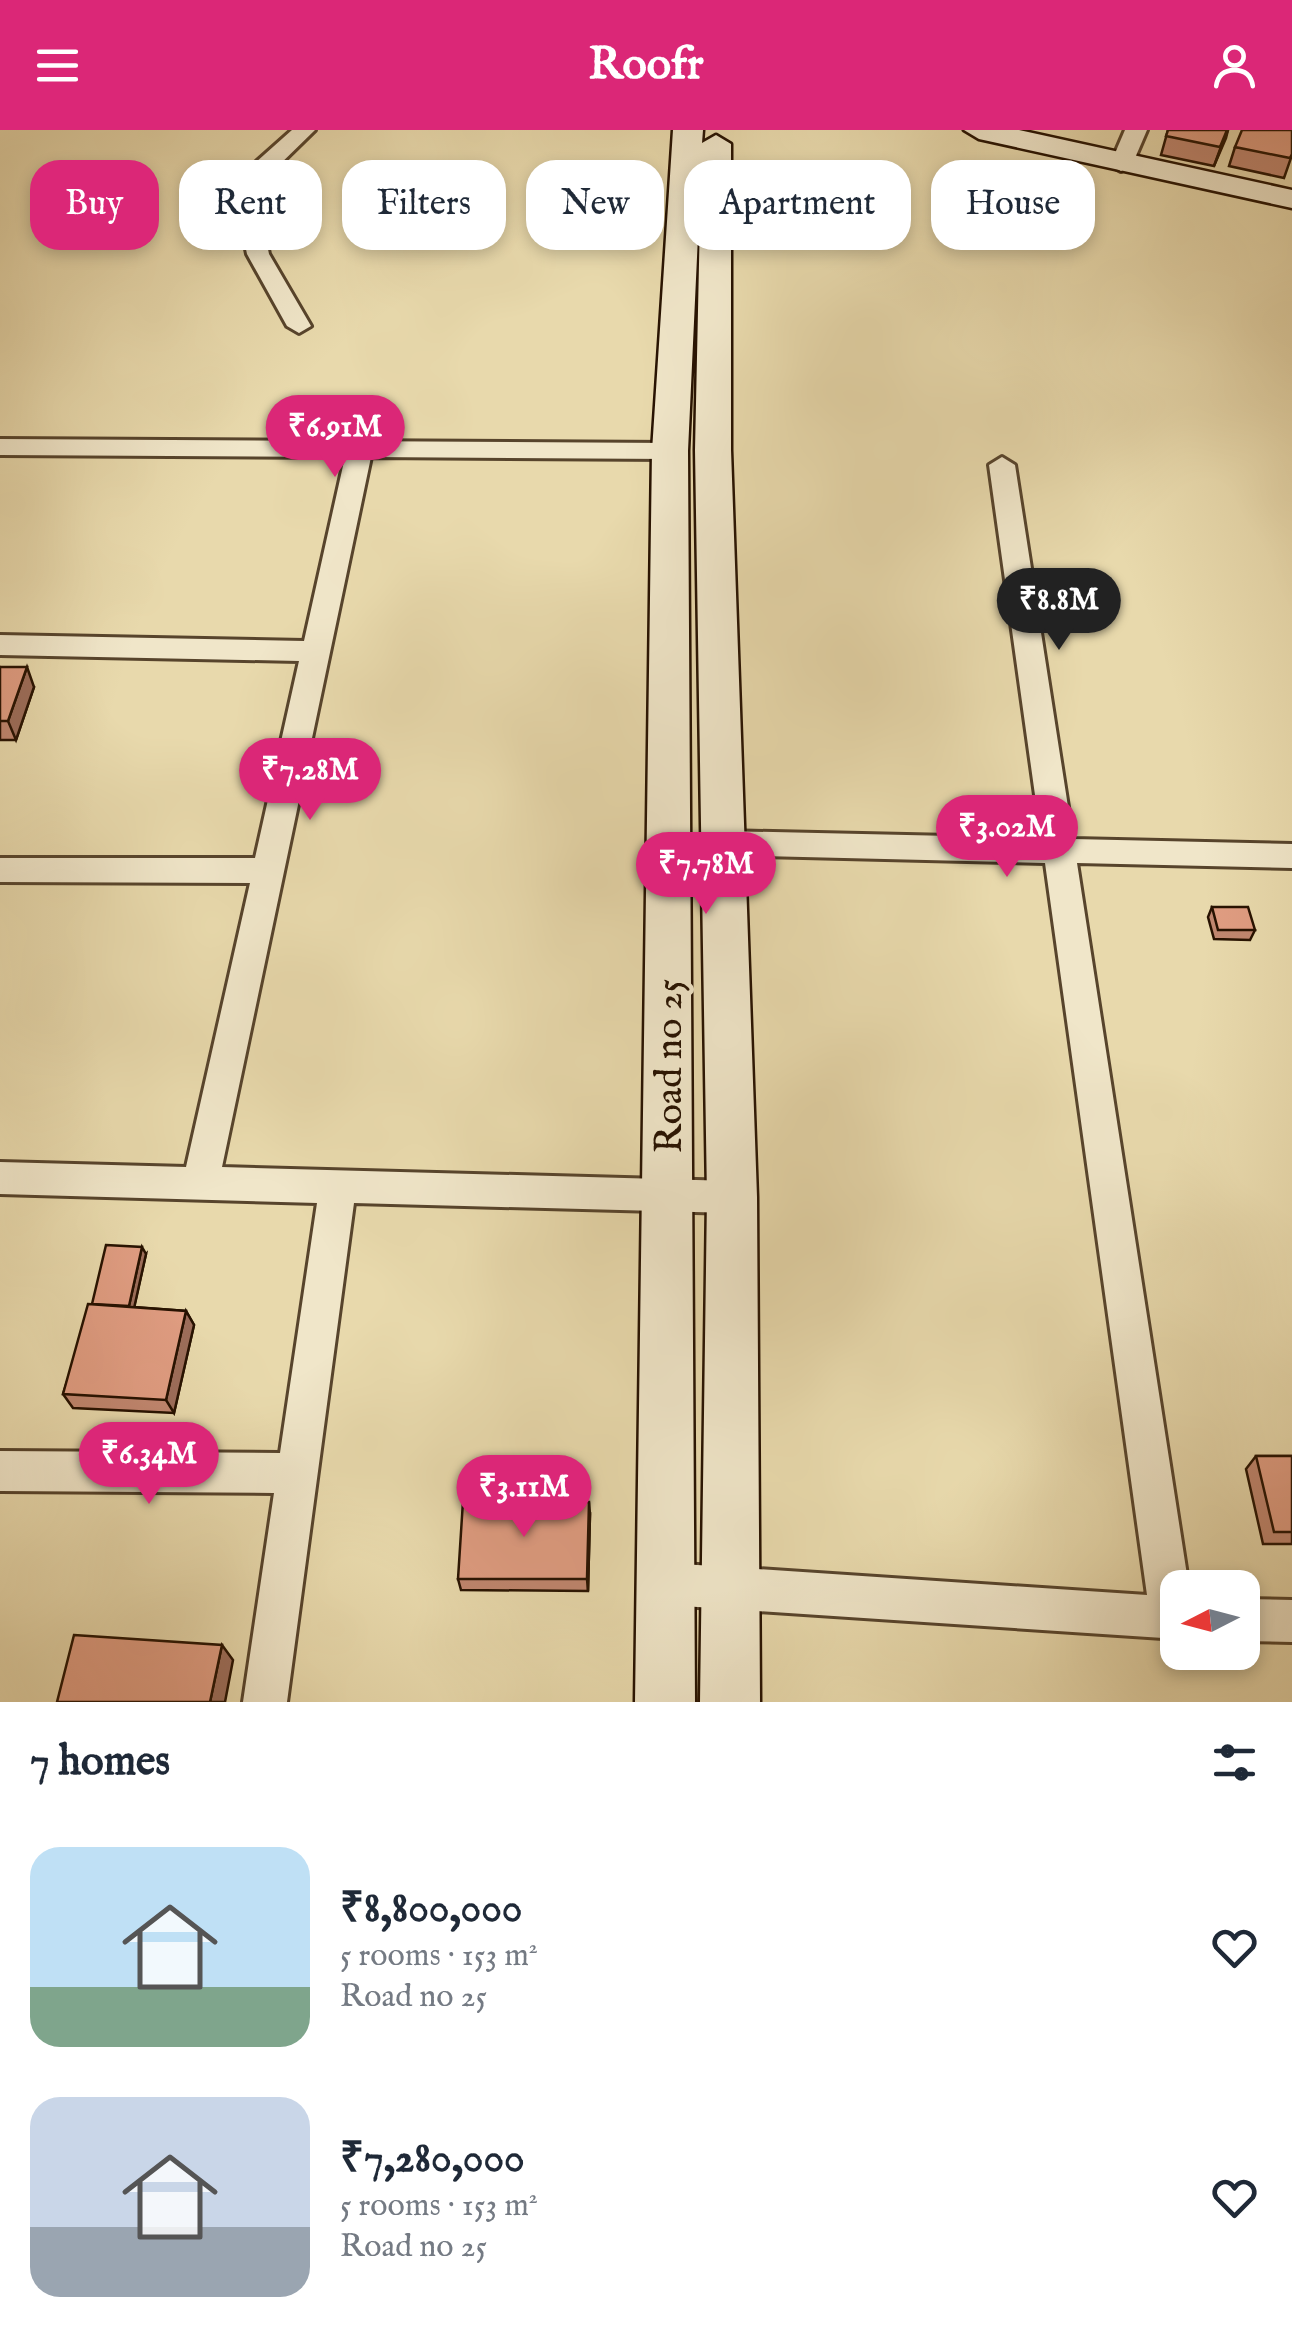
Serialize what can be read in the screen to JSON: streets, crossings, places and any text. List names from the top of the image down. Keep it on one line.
{"streets":{"street":["Road no 25"]},"north":"left","page":{"header":"Roofr","chip":["Buy","Rent","Filters","New","Apartment","House"],"price":["₹6.91M","₹8.8M","₹7.28M","₹3.02M","₹7.78M","₹6.34M","₹3.11M"],"heading":"7 homes","list":[{"name":"₹8,800,000","note":"5 rooms · 153 m² · Road no 25"},{"name":"₹7,280,000","note":"5 rooms · 153 m² · Road no 25"}]}}
